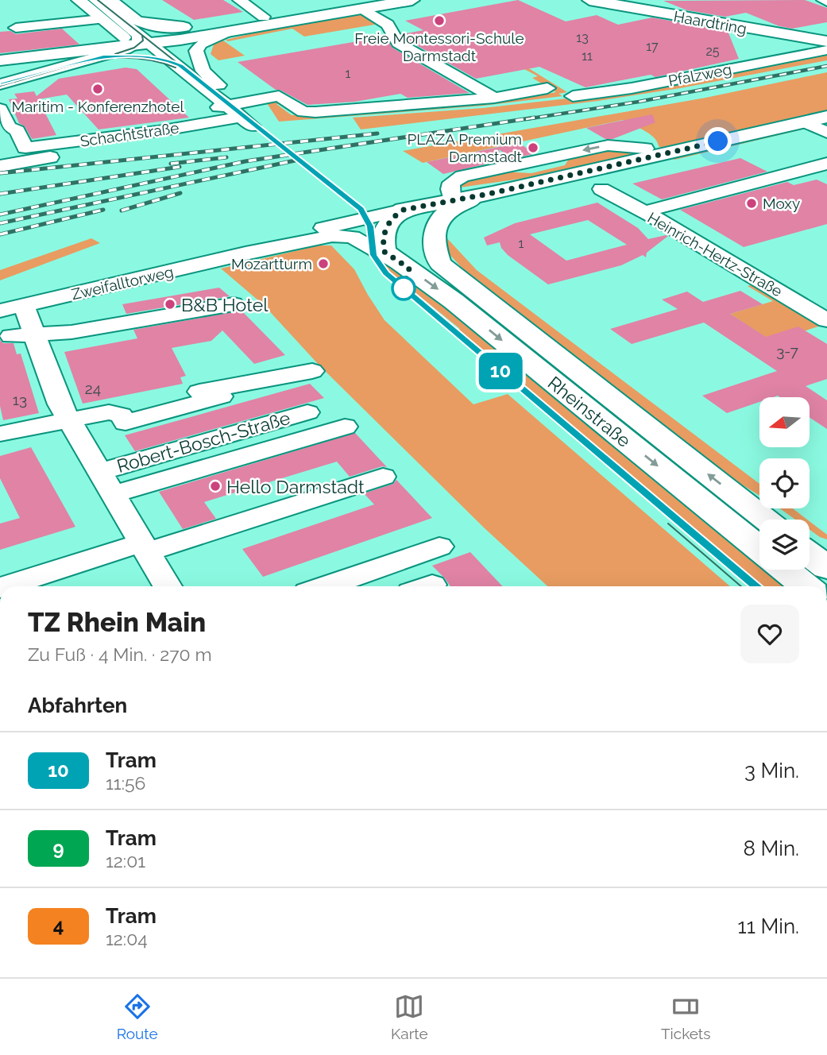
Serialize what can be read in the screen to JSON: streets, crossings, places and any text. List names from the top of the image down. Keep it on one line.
{"streets":{"main road":["Haardtring","Rheinstraße"],"street":["Pfalzweg","Schachtstraße","Heinrich-Hertz-Straße","Zweifalltorweg","Robert-Bosch-Straße"]},"crossings":[["Zweifalltorweg","Rheinstraße"],["Zweifalltorweg","Robert-Bosch-Straße"]],"places":["Freie Montessori-Schule Darmstadt","Maritim - Konferenzhotel","PLAZA Premium Darmstadt","Moxy","Mozartturm","B&B Hotel","Hello Darmstadt"],"lines":["tram line 10"],"house_numbers":["13","17","25","11","1","1","3-7","24","13"],"north":"left","page":{"on_map":"10","heading":[["TZ Rhein Main","Zu Fuß · 4 Min. · 270 m"],"Abfahrten"],"list":[{"mark":"10","name":"Tram","note":"11:56","value":"3 Min."},{"mark":"9","name":"Tram","note":"12:01","value":"8 Min."},{"mark":"4","name":"Tram","note":"12:04","value":"11 Min."}],"tabs":["Route","Karte","Tickets"]}}
